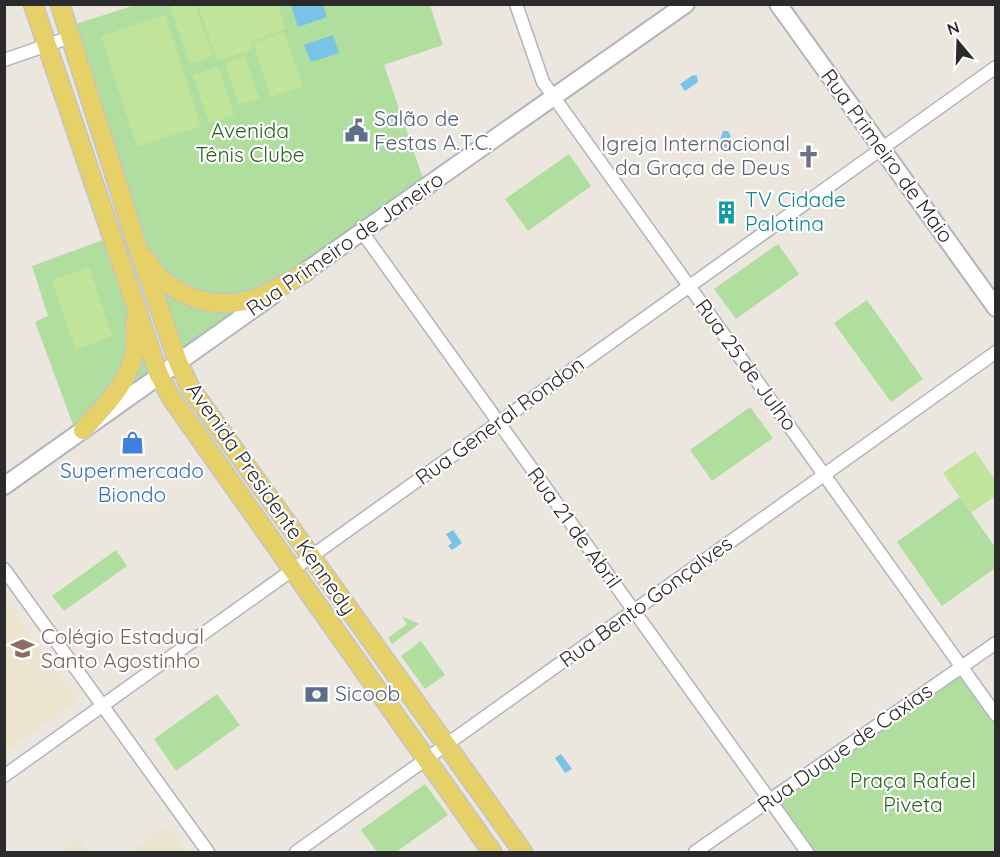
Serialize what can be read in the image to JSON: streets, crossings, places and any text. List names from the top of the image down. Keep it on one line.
{"streets":{"main road":["Avenida Presidente Kennedy"],"street":["Rua Primeiro de Maio","Rua Primeiro de Janeiro","Rua 25 de Julho","Rua General Rondon","Rua 21 de Abril","Rua Bento Gonçalves","Rua Duque de Caxias"]},"crossings":[["Rua Primeiro de Maio","Rua General Rondon"],["Rua Primeiro de Janeiro","Rua 25 de Julho"],["Rua Primeiro de Janeiro","Avenida Presidente Kennedy"],["Rua Primeiro de Janeiro","Rua 21 de Abril"],["Rua 25 de Julho","Rua General Rondon"],["Rua 25 de Julho","Rua Bento Gonçalves"],["Rua 25 de Julho","Rua Duque de Caxias"],["Rua General Rondon","Avenida Presidente Kennedy"],["Rua General Rondon","Rua 21 de Abril"],["Avenida Presidente Kennedy","Rua Bento Gonçalves"],["Rua 21 de Abril","Rua Bento Gonçalves"],["Rua 21 de Abril","Rua Duque de Caxias"]],"parks":["Avenida Tênis Clube","Praça Rafael Piveta"],"places":{"public building":["Salão de Festas A.T.C."],"church":["Igreja Internacional da Graça de Deus"],"building":["TV Cidade Palotina"],"shop":["Supermercado Biondo"],"school or university":["Colégio Estadual Santo Agostinho"],"bank":["Sicoob"]},"north":"top"}
